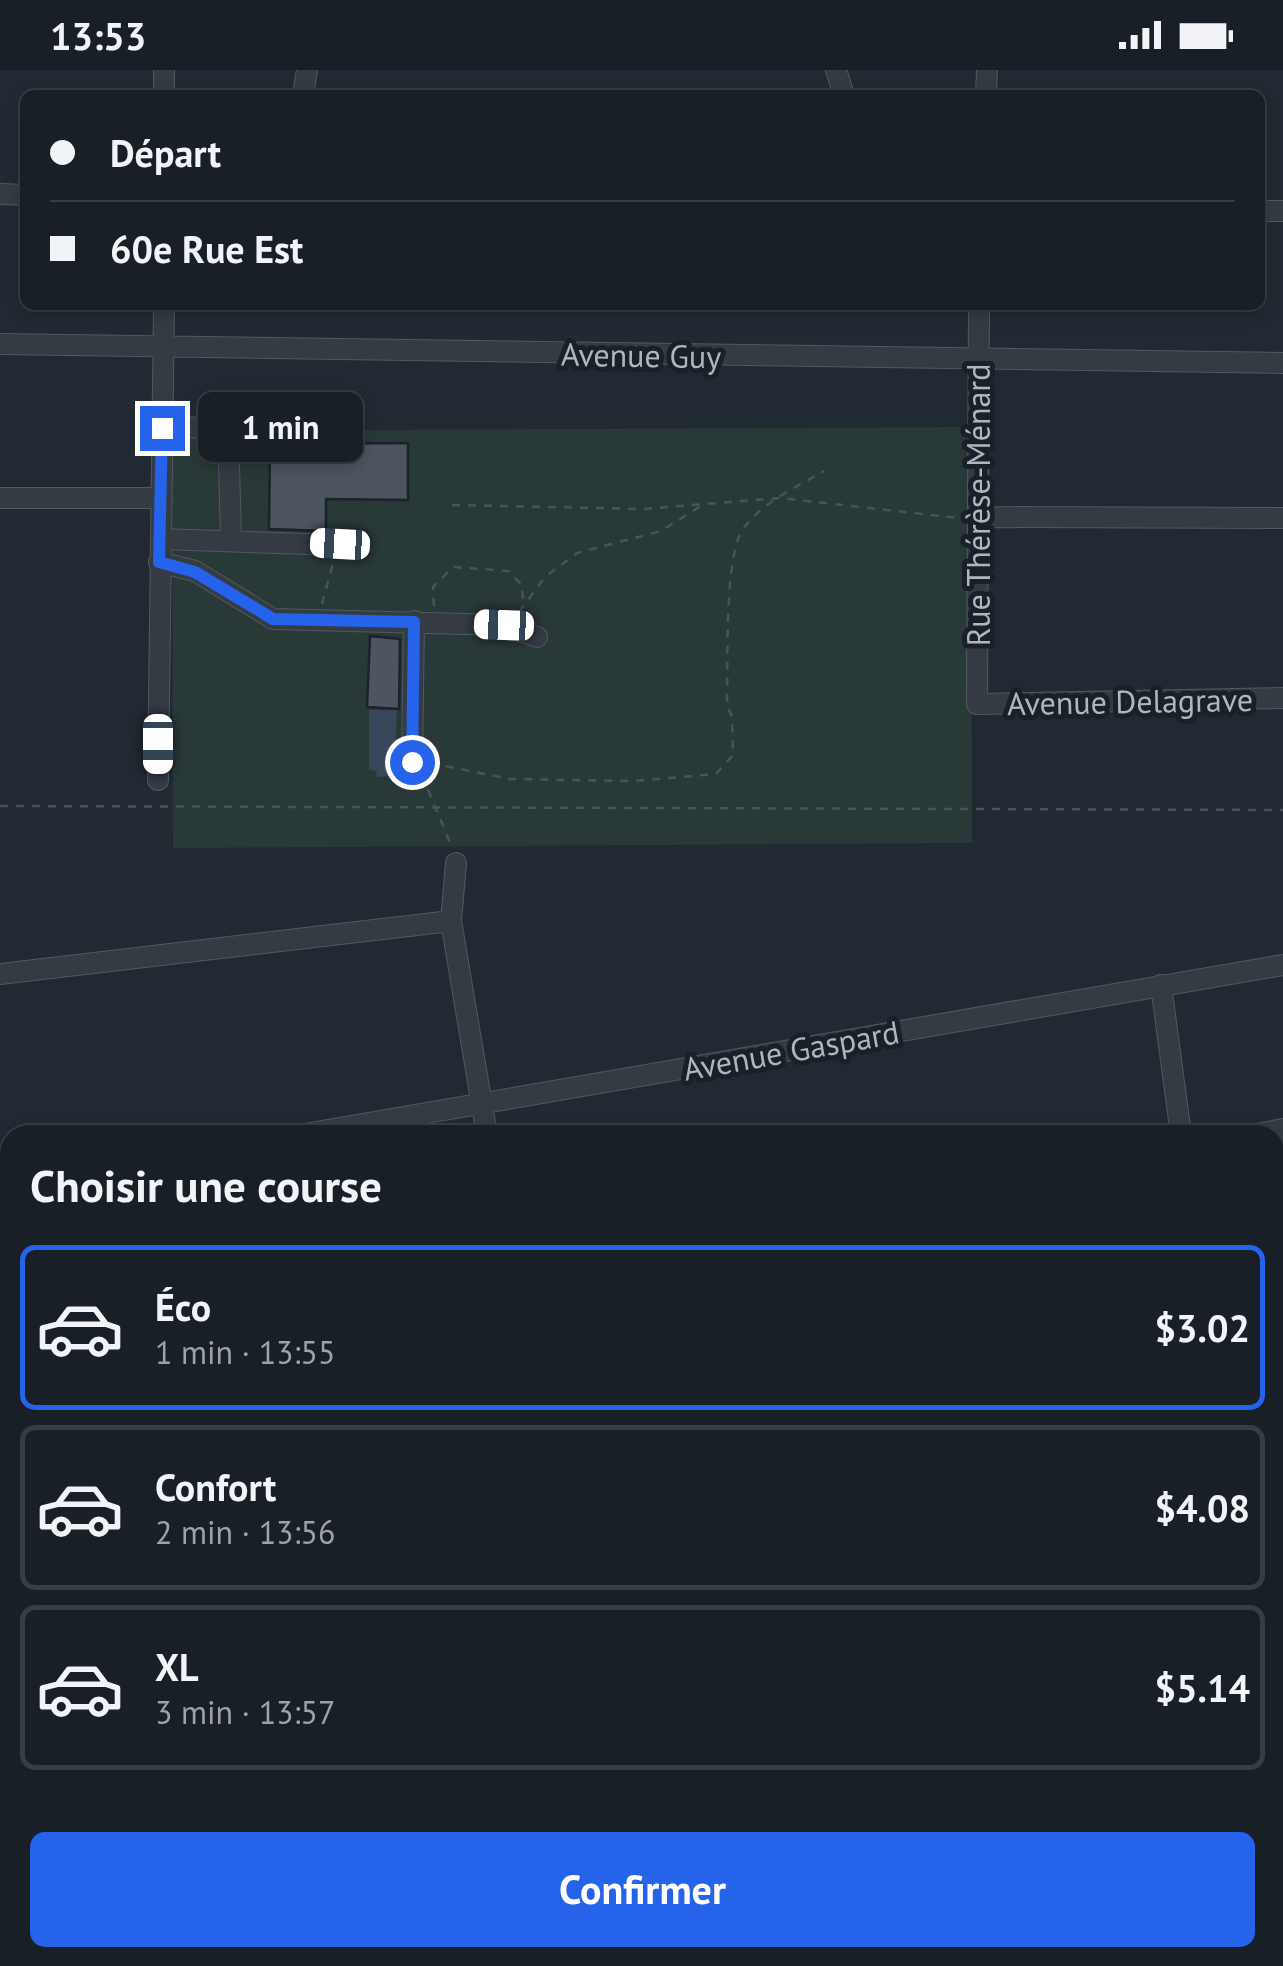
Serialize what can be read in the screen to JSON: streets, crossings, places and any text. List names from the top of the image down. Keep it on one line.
{"streets":{"street":["Avenue Guy","Rue Thérèse-Ménard","Avenue Delagrave","Avenue Gaspard"]},"crossings":[["Avenue Guy","Rue Thérèse-Ménard"],["Rue Thérèse-Ménard","Avenue Delagrave"]],"page":{"status":"13:53","banner":["Départ","60e Rue Est"],"bubble":"1 min","heading":"Choisir une course","list":[{"name":"Éco","note":"1 min · 13:55","value":"$3.02"},{"name":"Confort","note":"2 min · 13:56","value":"$4.08"},{"name":"XL","note":"3 min · 13:57","value":"$5.14"}],"buttons":"Confirmer"}}
